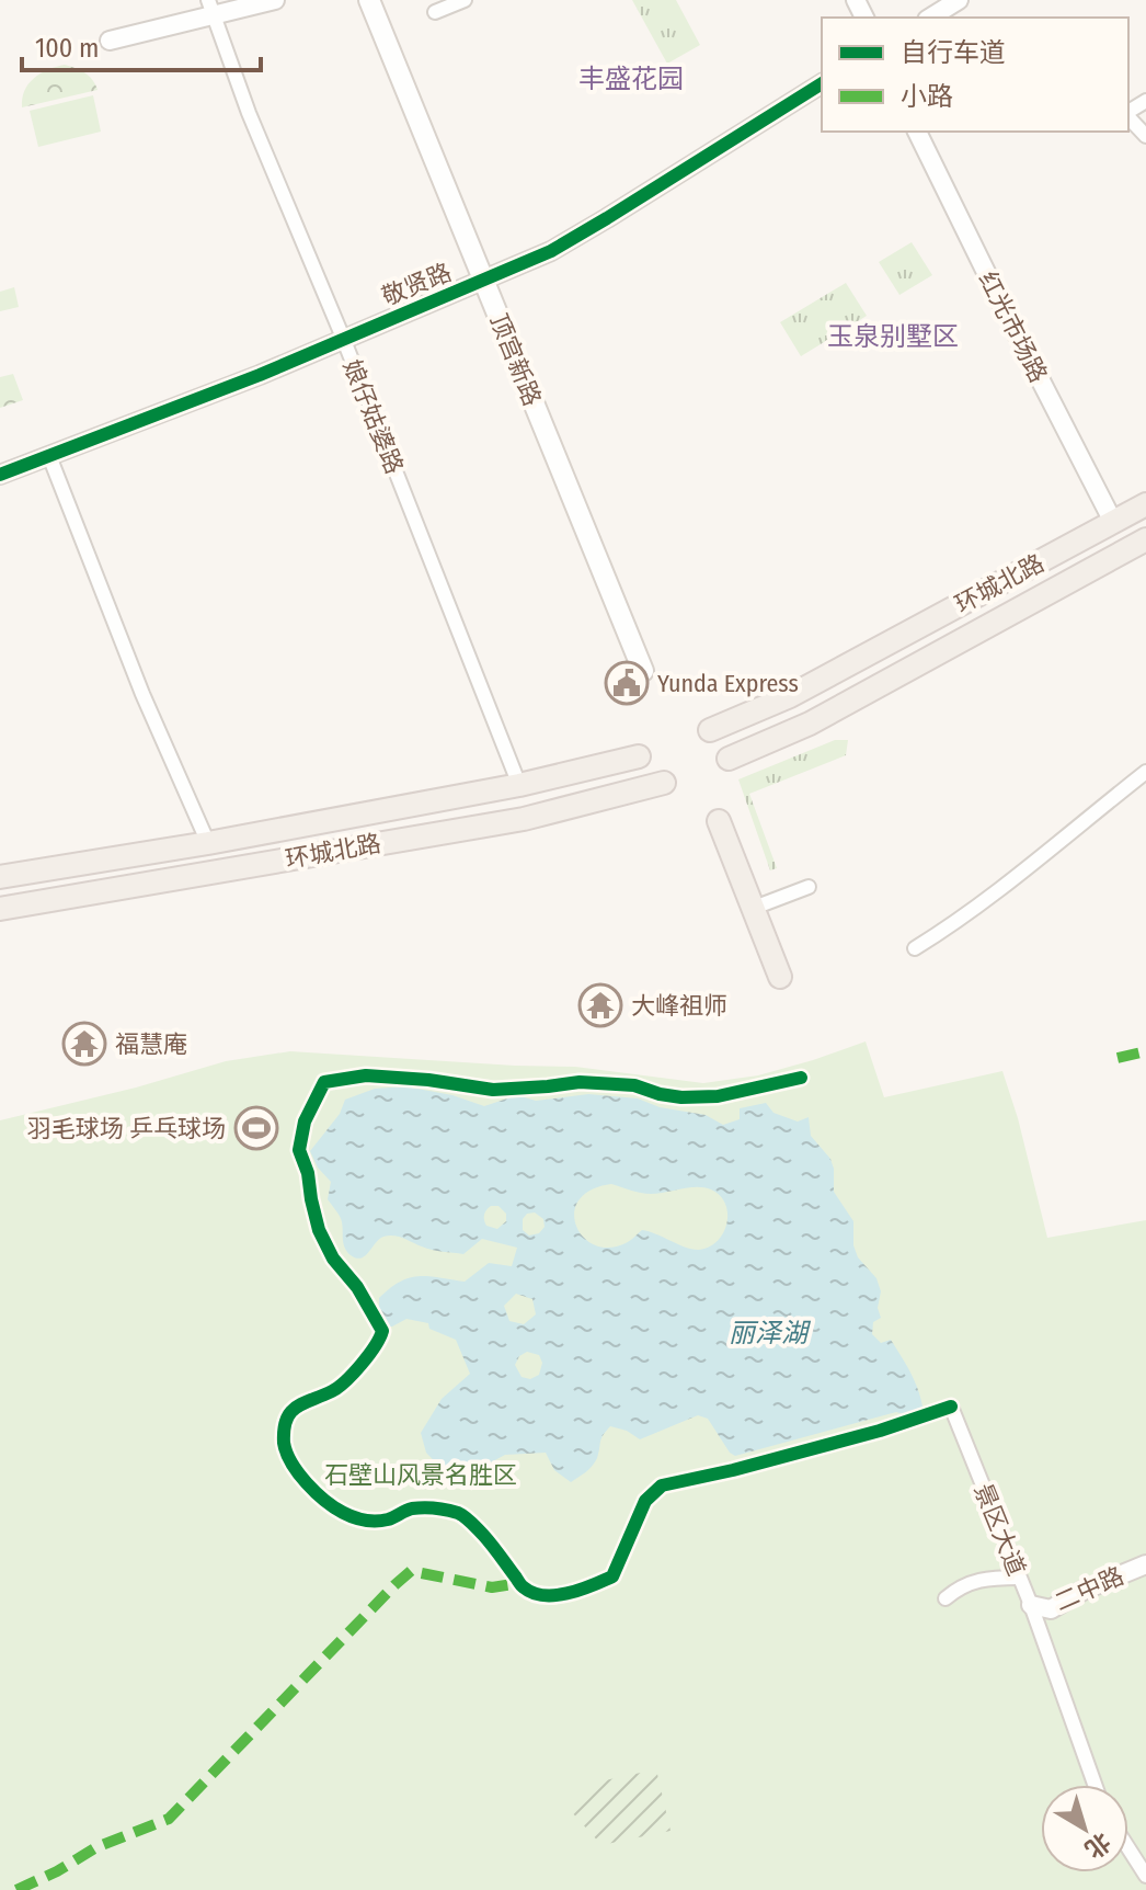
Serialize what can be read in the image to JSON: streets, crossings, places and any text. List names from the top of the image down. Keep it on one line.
{"streets":{"main road":["顶宫新路","环城北路"],"street":["敬贤路","红光市场路","娘仔姑婆路","景区大道","二中路"]},"crossings":[["敬贤路","顶宫新路"],["敬贤路","娘仔姑婆路"],["红光市场路","环城北路"],["娘仔姑婆路","环城北路"],["景区大道","二中路"]],"districts":["丰盛花园","玉泉别墅区"],"water":["丽泽湖"],"parks":["石壁山风景名胜区"],"places":{"public building":["Yunda Express"],"temple":["大峰祖师","福慧庵"],"sports":["羽毛球场 乒乓球场"]},"legend":["自行车道","小路"],"scale_bar":"100 m","north":"bottom right"}
